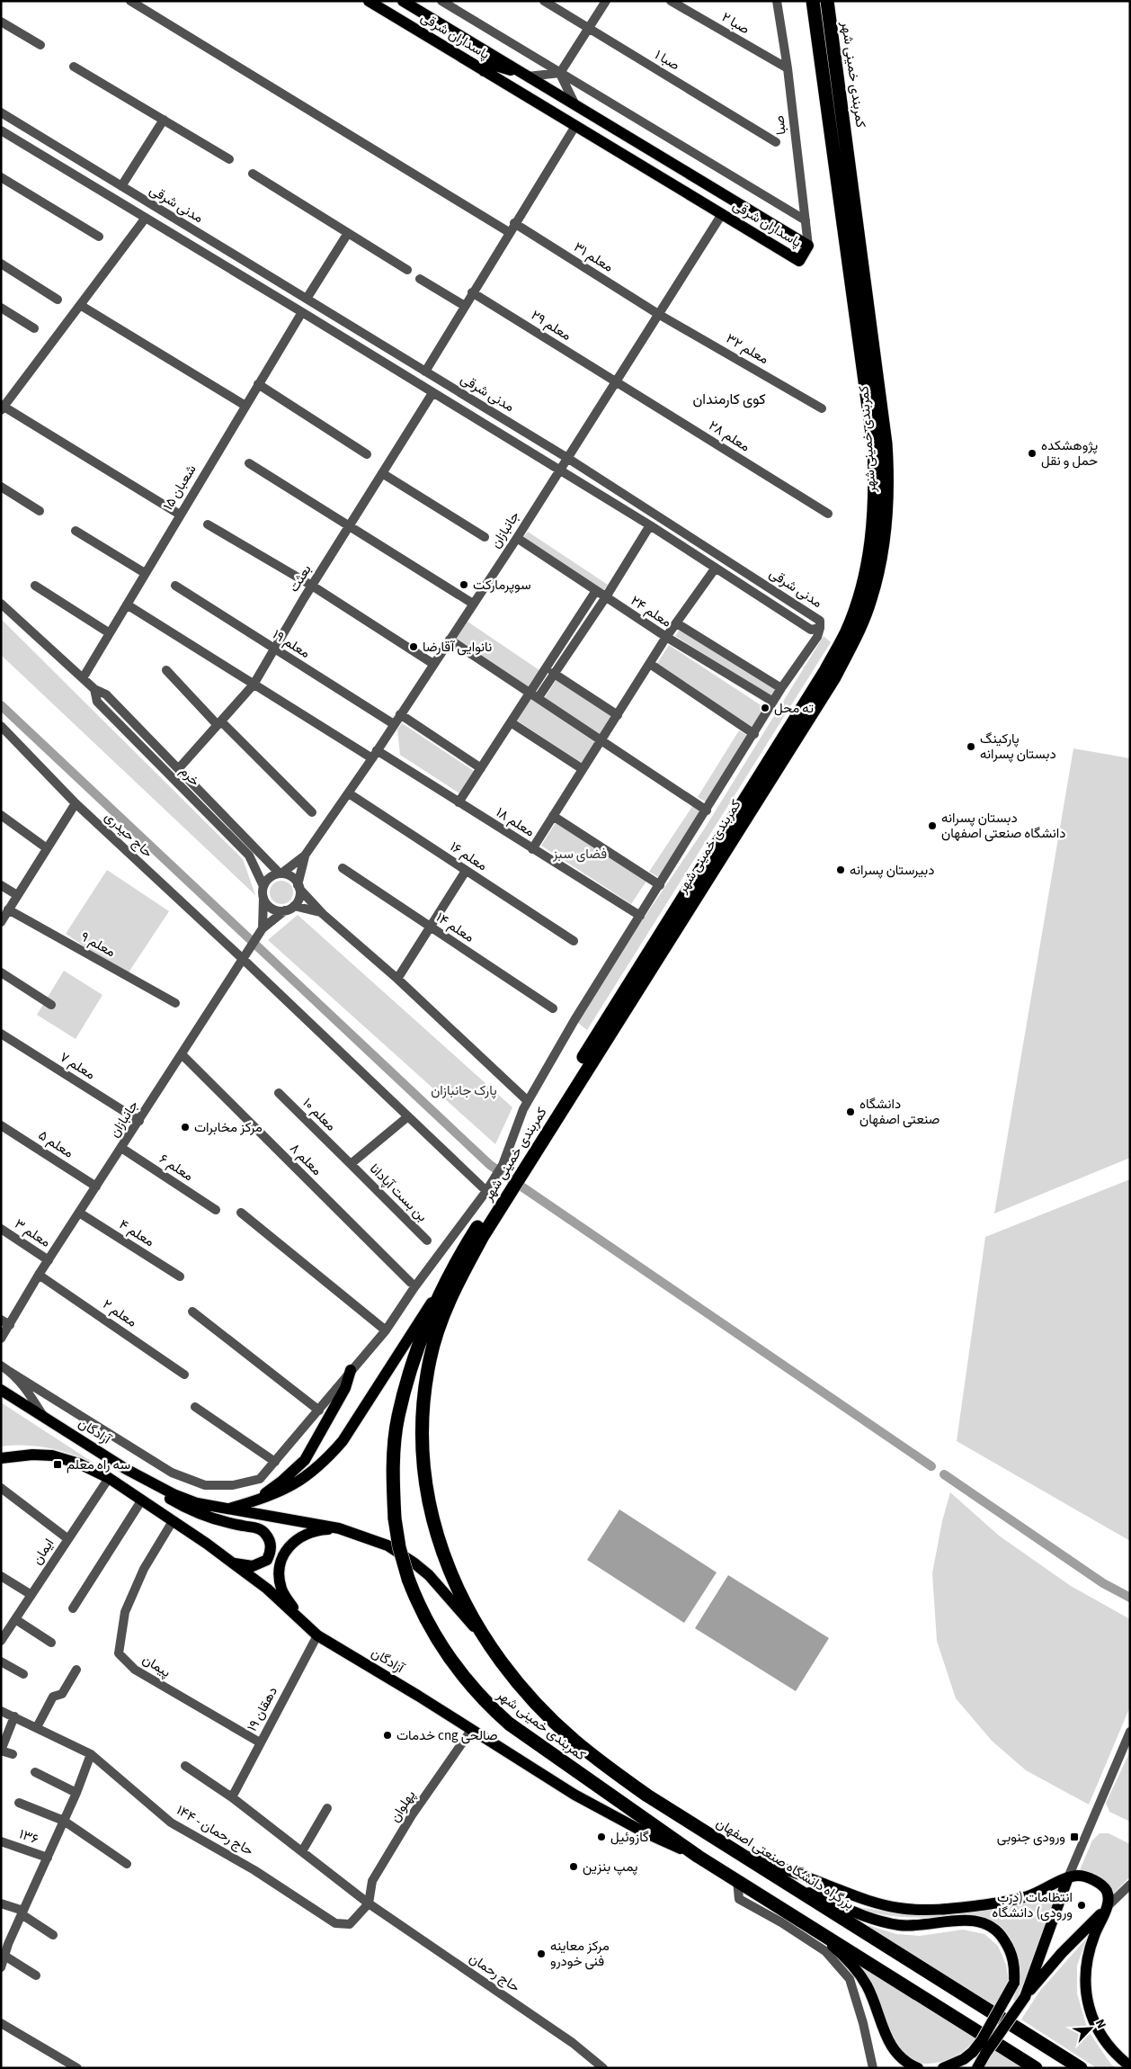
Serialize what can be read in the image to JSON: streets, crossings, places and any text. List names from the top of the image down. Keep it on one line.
{"streets":{"highway":["کمربندی خمینی شهر","بزرگراه دانشگاه صنعتی اصفهان"],"main road":["پاسداران شرقی","آزادگان"],"street":["صبا ۲","صبا ۱","صبا","مدنی شرقی","معلم ۳۱","معلم ۲۹","معلم ۳۲","معلم ۲۸","۱۵ شعبان","جانبازان","بعثت","معلم ۲۴","معلم ۱۹","خرم","معلم ۱۸","حاج حیدری","معلم ۱۶","معلم ۱۴","معلم ۹","معلم ۷","معلم ۱۰","معلم ۵","معلم ۸","معلم ۶","بن بست آپادانا","معلم ۳","معلم ۴","معلم ۲","ایمان","پیمان","دهقان ۱۹","پهلوان","حاج رحمان - ۱۴۴","۱۳۶","حاج رحمان"]},"crossings":[["صبا ۲","صبا"],["پاسداران شرقی","صبا"],["پاسداران شرقی","جانبازان"],["کمربندی خمینی شهر","حاج حیدری"],["کمربندی خمینی شهر","آزادگان"],["کمربندی خمینی شهر","بزرگراه دانشگاه صنعتی اصفهان"],["مدنی شرقی","۱۵ شعبان"],["مدنی شرقی","جانبازان"],["مدنی شرقی","بعثت"],["معلم ۳۱","معلم ۳۲"],["معلم ۳۱","جانبازان"],["معلم ۲۹","معلم ۲۸"],["معلم ۲۹","جانبازان"],["معلم ۳۲","جانبازان"],["معلم ۲۸","جانبازان"],["۱۵ شعبان","خرم"],["۱۵ شعبان","معلم ۱۸"],["جانبازان","معلم ۲۴"],["جانبازان","معلم ۱۹"],["جانبازان","معلم ۱۸"],["جانبازان","حاج حیدری"],["جانبازان","معلم ۱۶"],["جانبازان","معلم ۷"],["جانبازان","معلم ۵"],["جانبازان","معلم ۸"],["جانبازان","معلم ۶"],["جانبازان","معلم ۳"],["جانبازان","معلم ۴"],["جانبازان","معلم ۲"],["بعثت","معلم ۱۹"],["بعثت","خرم"],["بعثت","معلم ۱۸"],["معلم ۱۰","بن بست آپادانا"],["آزادگان","ایمان"],["آزادگان","پیمان"],["آزادگان","دهقان ۱۹"],["آزادگان","پهلوان"],["آزادگان","بزرگراه دانشگاه صنعتی اصفهان"],["پیمان","دهقان ۱۹"],["دهقان ۱۹","حاج رحمان"],["پهلوان","حاج رحمان - ۱۴۴"],["پهلوان","حاج رحمان"],["حاج رحمان - ۱۴۴","حاج رحمان"]],"districts":["کوی کارمندان"],"parks":["فضای سبز","پارک جانبازان"],"places":{"other":["پژوهشکده حمل و نقل","سوپرمارکت","نانوایی آقارضا","ته محل","پارکینگ دبستان پسرانه","دبستان پسرانه دانشگاه صنعتی اصفهان","دبیرستان پسرانه","دانشگاه صنعتی اصفهان","مرکز مخابرات","خدمات cng صالحی","گازوئیل","پمپ بنزین","انتظامات (درب ورودی) دانشگاه","مرکز معاینه فنی خودرو"],"transit":["سه راه معلم","ورودی جنوبی"]},"north":"top right"}
